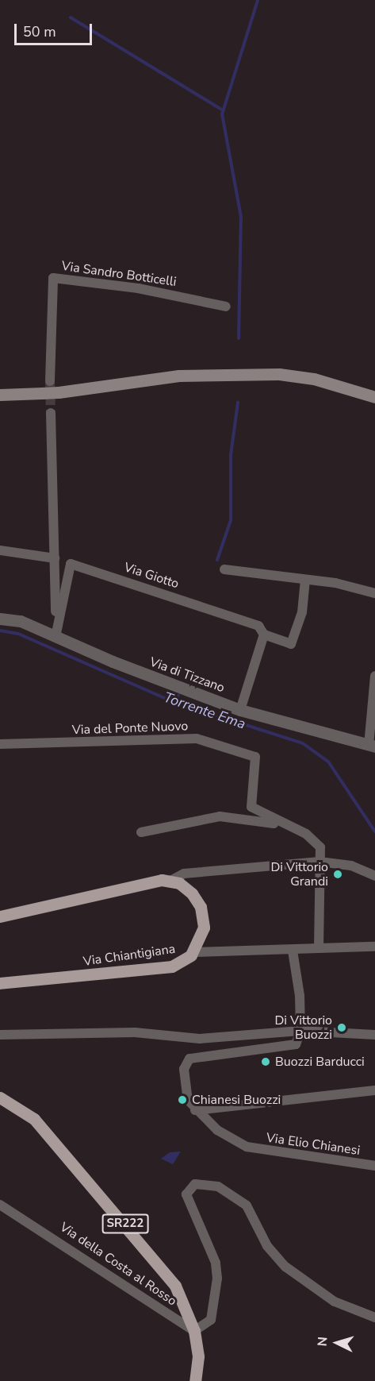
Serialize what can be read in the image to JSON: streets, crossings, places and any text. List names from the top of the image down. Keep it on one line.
{"streets":{"main road":["Via Chiantigiana","SR222"],"street":["Via Sandro Botticelli","Via Giotto","Via di Tizzano","Via del Ponte Nuovo","Via Elio Chianesi","Via della Costa al Rosso"]},"crossings":[["Via Giotto","Via di Tizzano"],["SR222","Via della Costa al Rosso"]],"water":["Torrente Ema"],"places":["Di Vittorio Grandi","Di Vittorio Buozzi","Buozzi Barducci","Chianesi Buozzi"],"scale_bar":"50 m","north":"left"}
